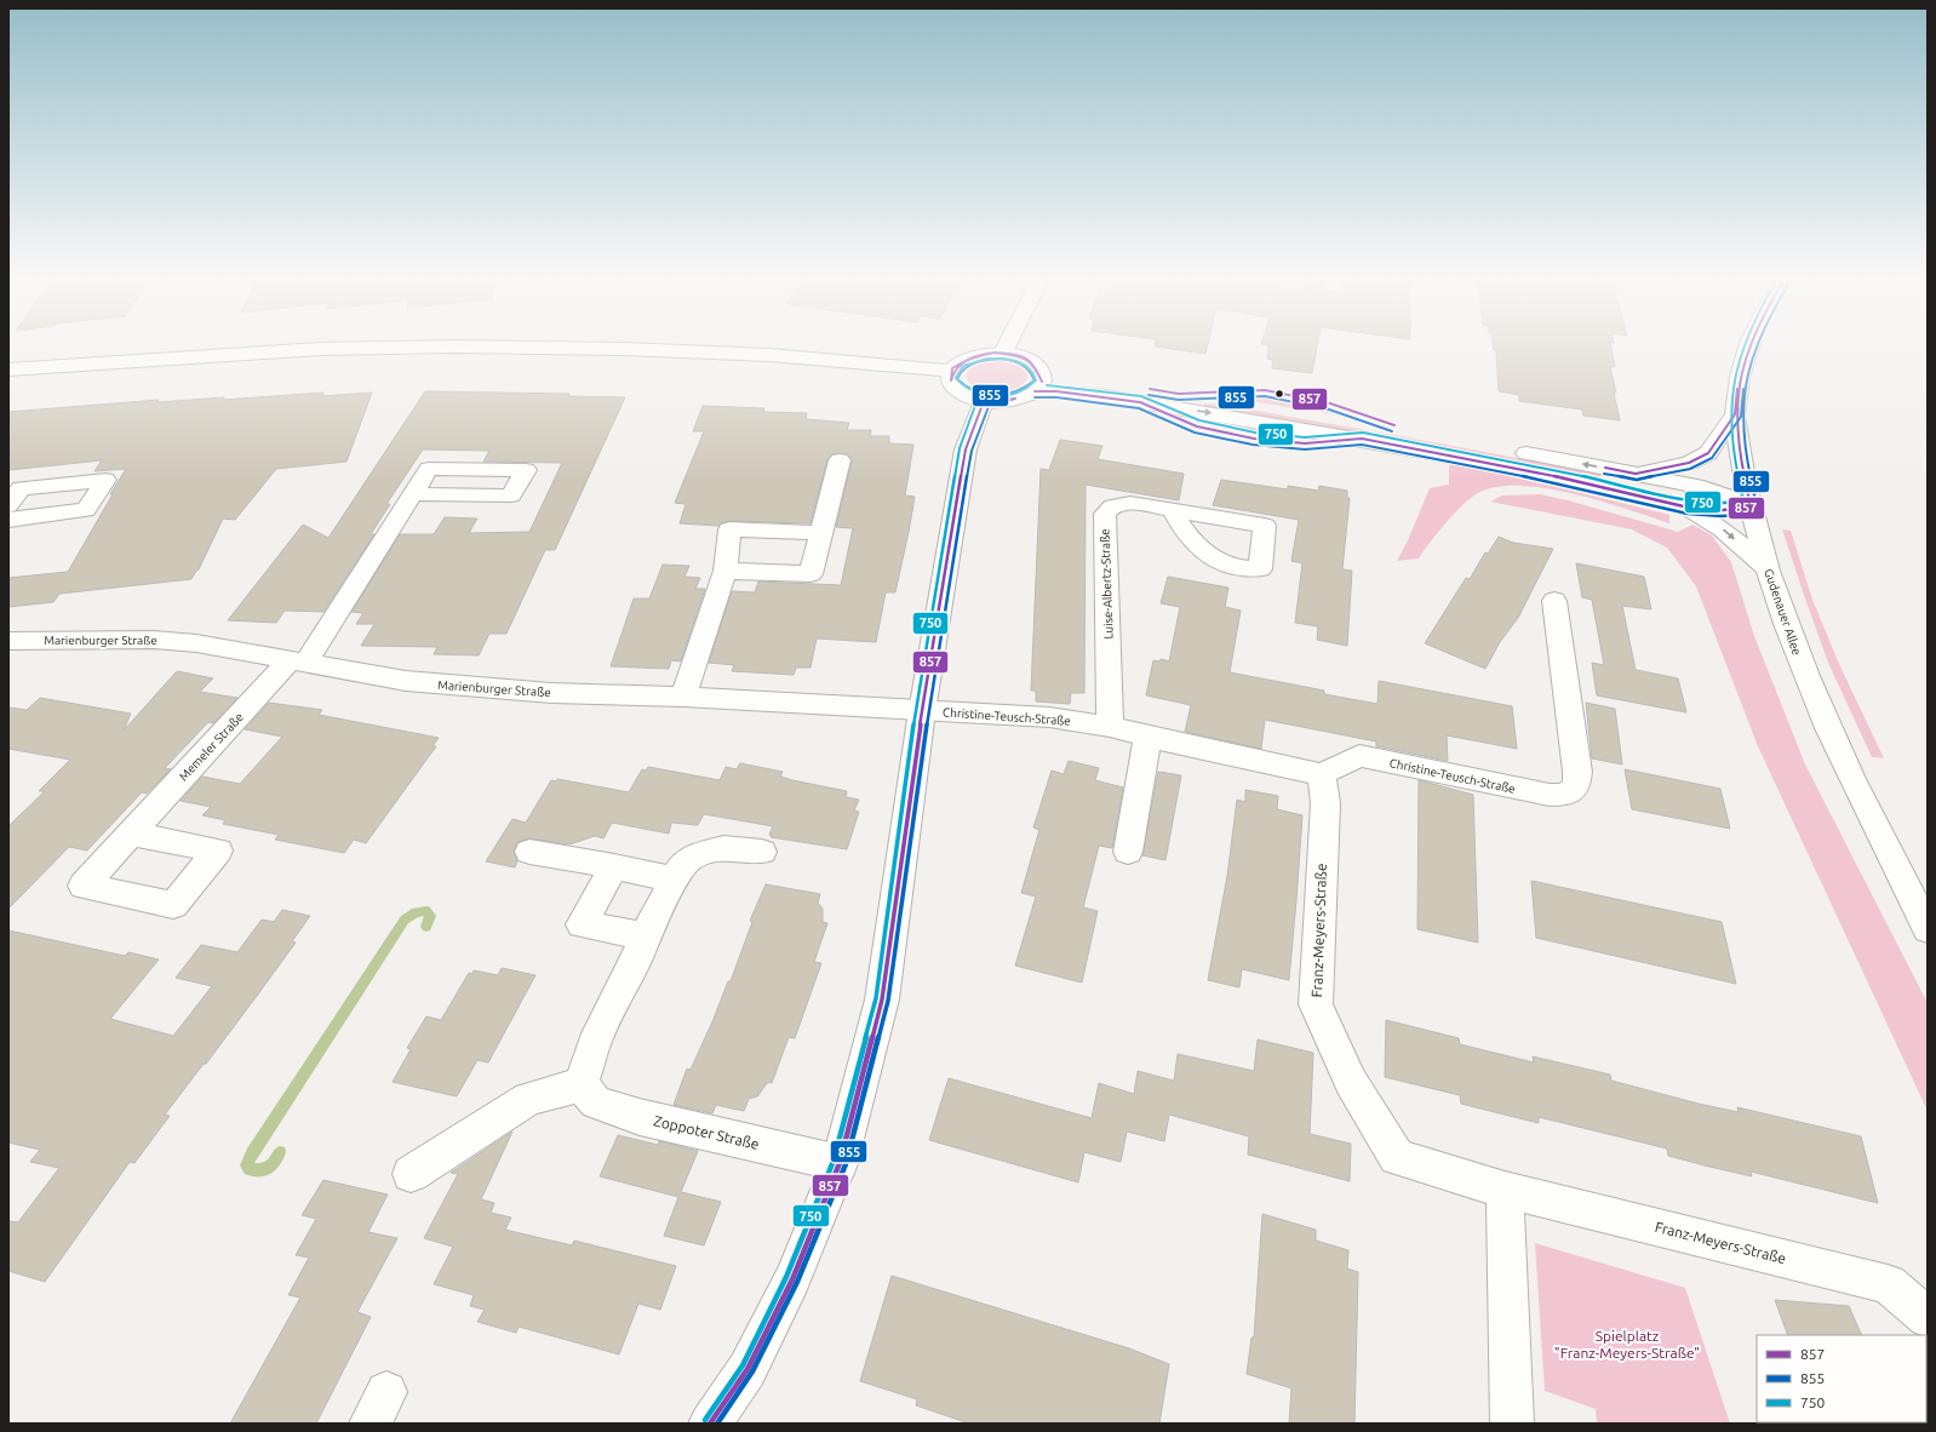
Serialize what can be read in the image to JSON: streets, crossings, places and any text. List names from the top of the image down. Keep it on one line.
{"streets":{"street":["Luise-Albertz-Straße","Gudenauer Allee","Marienburger Straße","Christine-Teusch-Straße","Memeler Straße","Franz-Meyers-Straße","Zoppoter Straße"]},"crossings":[["Luise-Albertz-Straße","Christine-Teusch-Straße"],["Marienburger Straße","Christine-Teusch-Straße"],["Marienburger Straße","Memeler Straße"],["Christine-Teusch-Straße","Franz-Meyers-Straße"]],"parks":["Spielplatz \"Franz-Meyers-Straße\""],"lines":["transit line 857","transit line 855","transit line 750"],"legend":["857","855","750"]}
